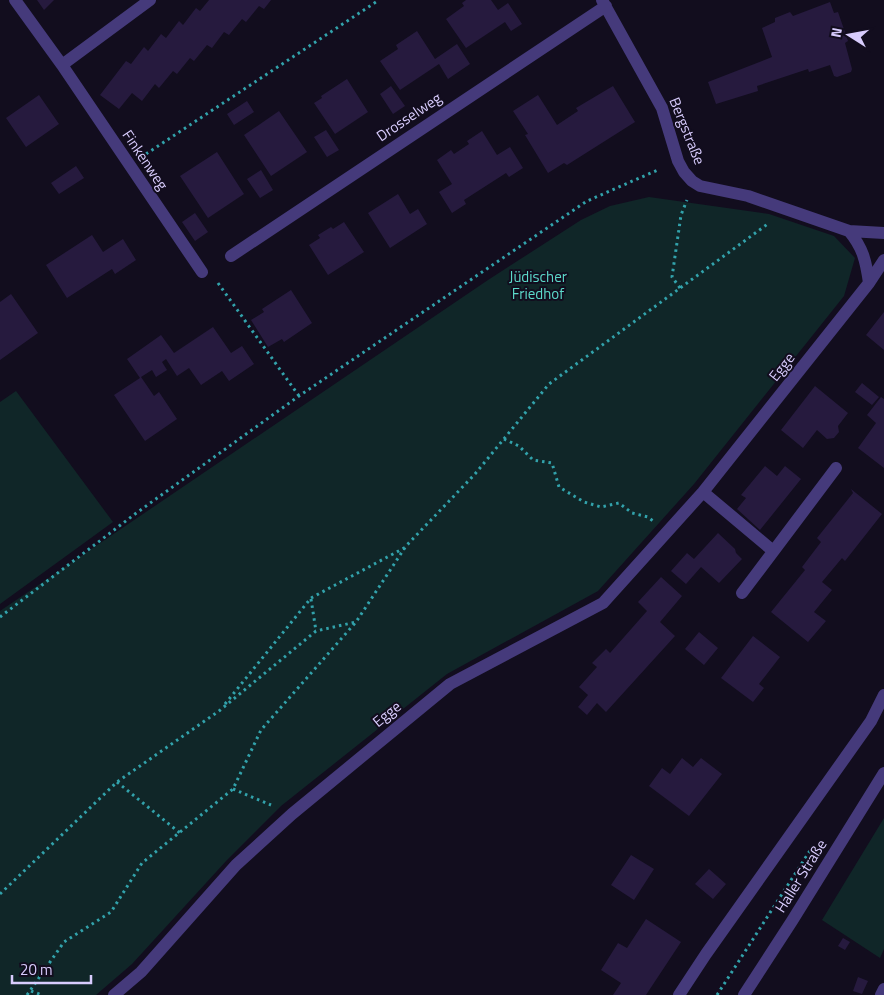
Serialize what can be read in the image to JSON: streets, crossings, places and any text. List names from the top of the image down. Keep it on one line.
{"streets":{"street":["Drosselweg","Bergstraße","Finkenweg","Egge","Haller Straße"]},"crossings":[["Drosselweg","Bergstraße"]],"parks":["Jüdischer Friedhof"],"scale_bar":"20 m","north":"left"}
